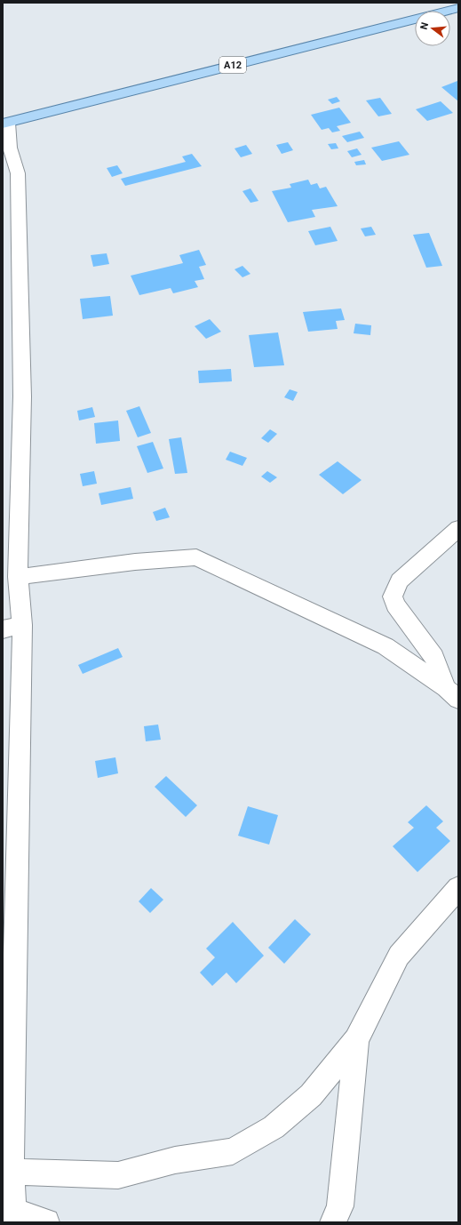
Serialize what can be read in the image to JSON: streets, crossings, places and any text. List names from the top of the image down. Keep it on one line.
{"streets":{"main road":["A12"]},"north":"left"}
